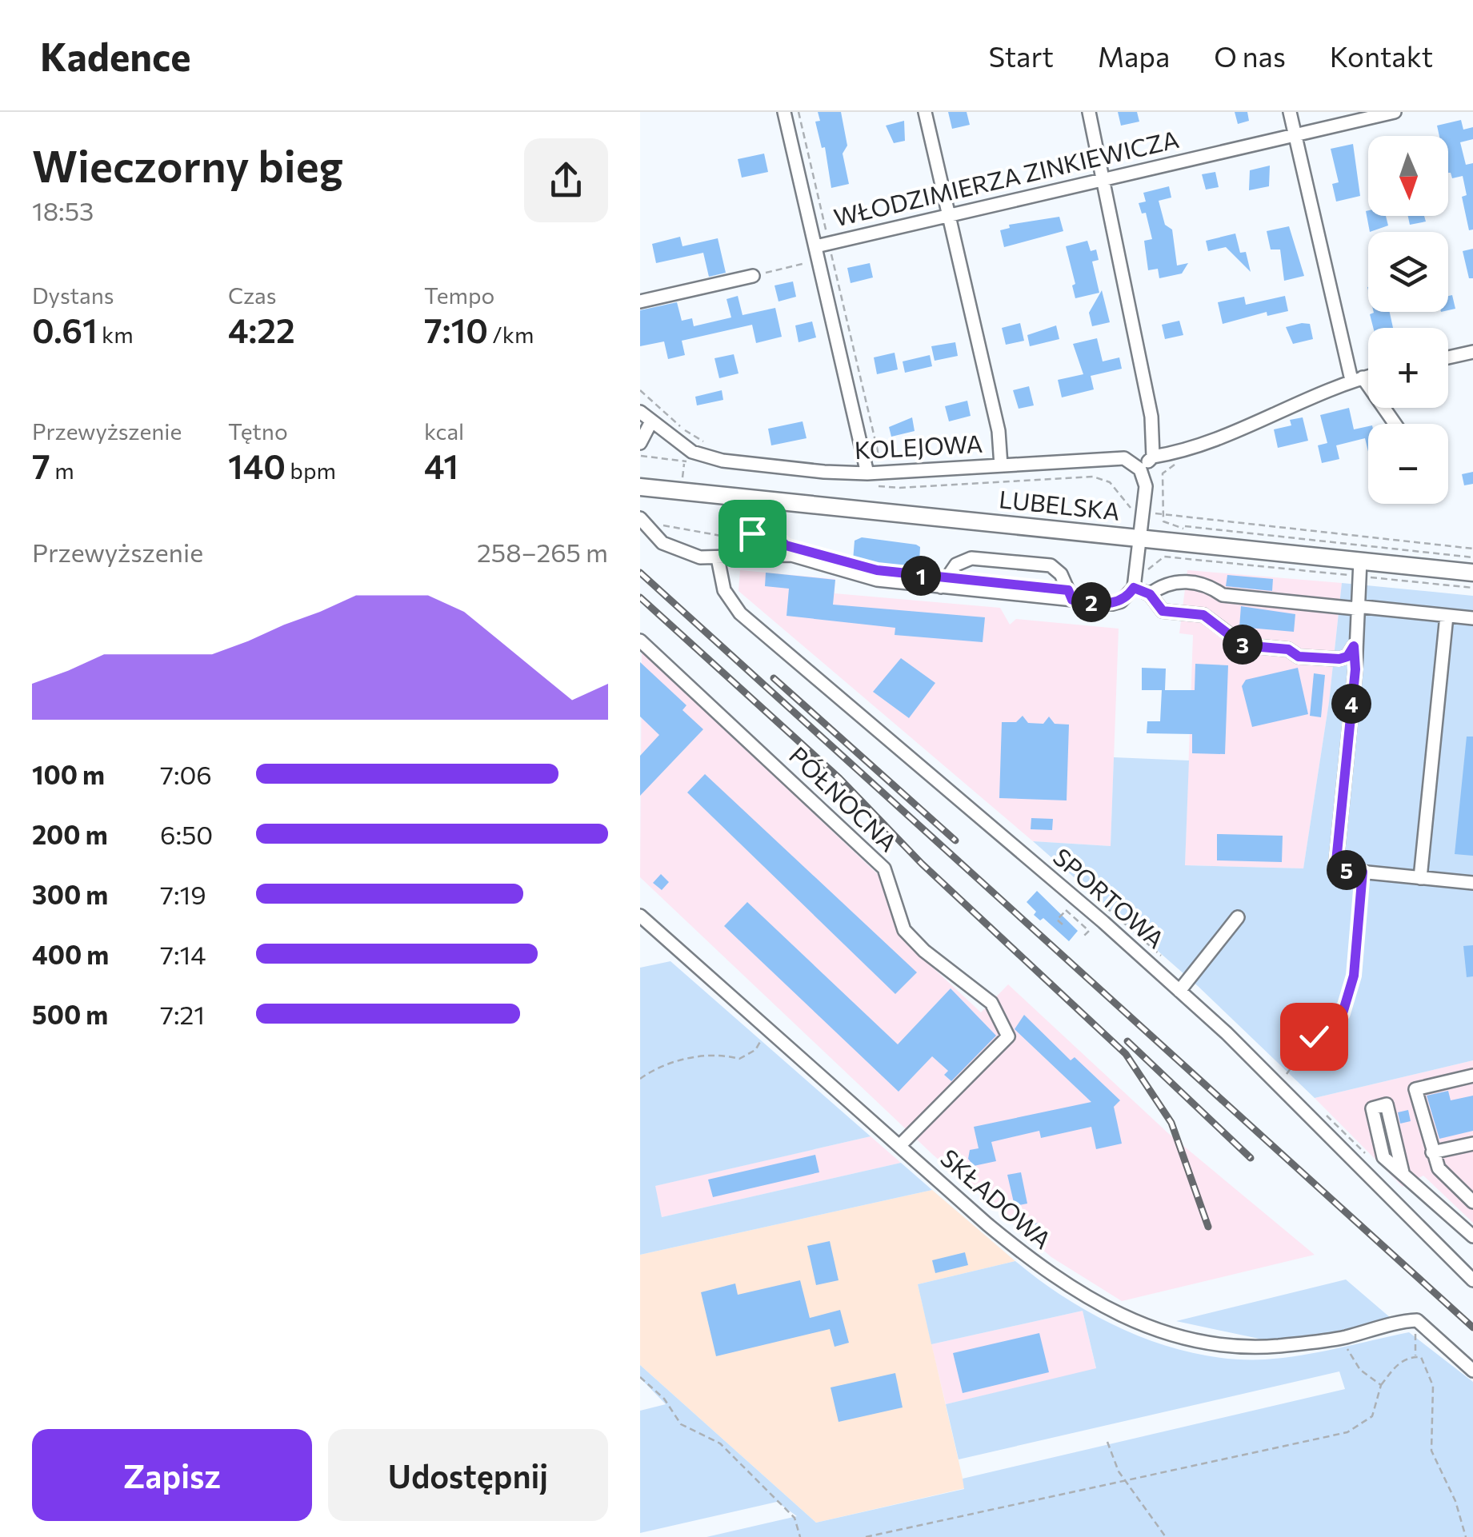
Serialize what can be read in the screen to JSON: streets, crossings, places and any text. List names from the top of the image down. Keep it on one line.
{"streets":{"main road":["LUBELSKA"],"street":["WŁODZIMIERZA ZINKIEWICZA","KOLEJOWA","PÓŁNOCNA","SPORTOWA","SKŁADOWA"]},"crossings":[["PÓŁNOCNA","SKŁADOWA"]],"north":"bottom","page":{"header":"Kadence","nav":["Start","Mapa","O nas","Kontakt"],"heading":["Wieczorny bieg","18:53"],"map_buttons":["+","−"],"stats":[["Dystans","0.61 km"],["Czas","4:22"],["Tempo","7:10 /km"],["Przewyższenie","7 m"],["Tętno","140 bpm"],["kcal","41"]],"chart":["Przewyższenie","258–265 m"],"pins":["1","2","3","4","5"],"list":[{"name":"100 m","note":"7:06"},{"name":"200 m","note":"6:50"},{"name":"300 m","note":"7:19"},{"name":"400 m","note":"7:14"},{"name":"500 m","note":"7:21"}],"buttons":["Zapisz","Udostępnij"]}}
